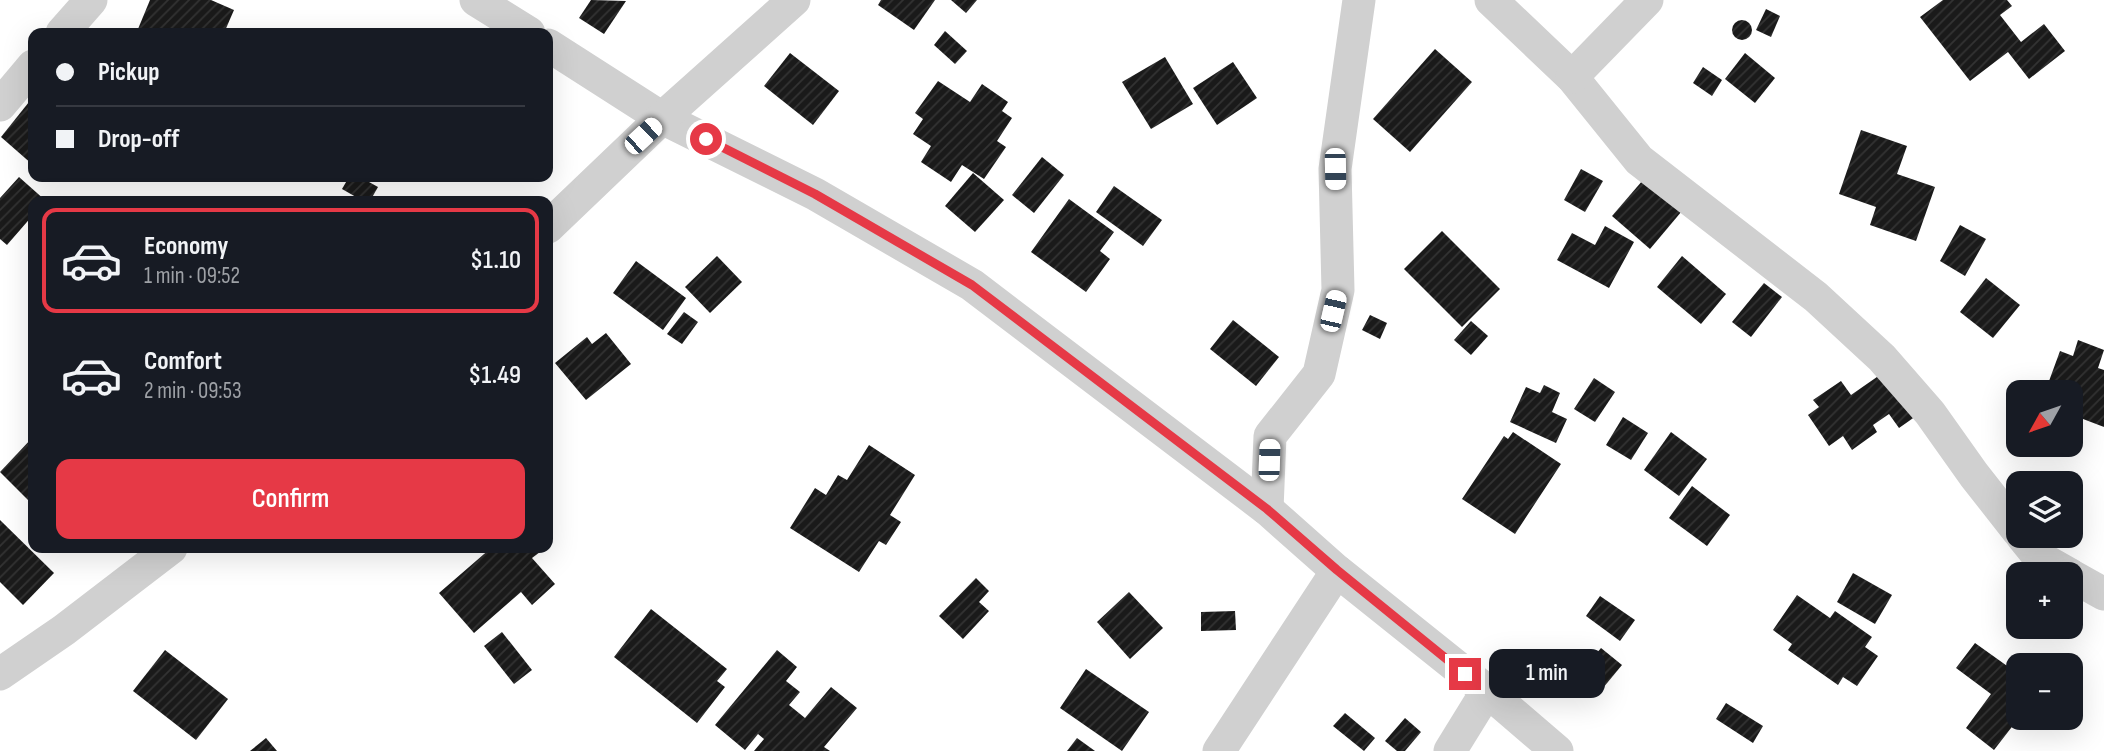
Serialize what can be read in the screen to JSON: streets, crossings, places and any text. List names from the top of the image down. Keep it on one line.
{"north":"bottom left","page":{"banner":["Pickup","Drop-off"],"list":[{"name":"Economy","note":"1 min · 09:52","value":"$1.10"},{"name":"Comfort","note":"2 min · 09:53","value":"$1.49"}],"map_buttons":["+","−"],"buttons":"Confirm","bubble":"1 min"}}
